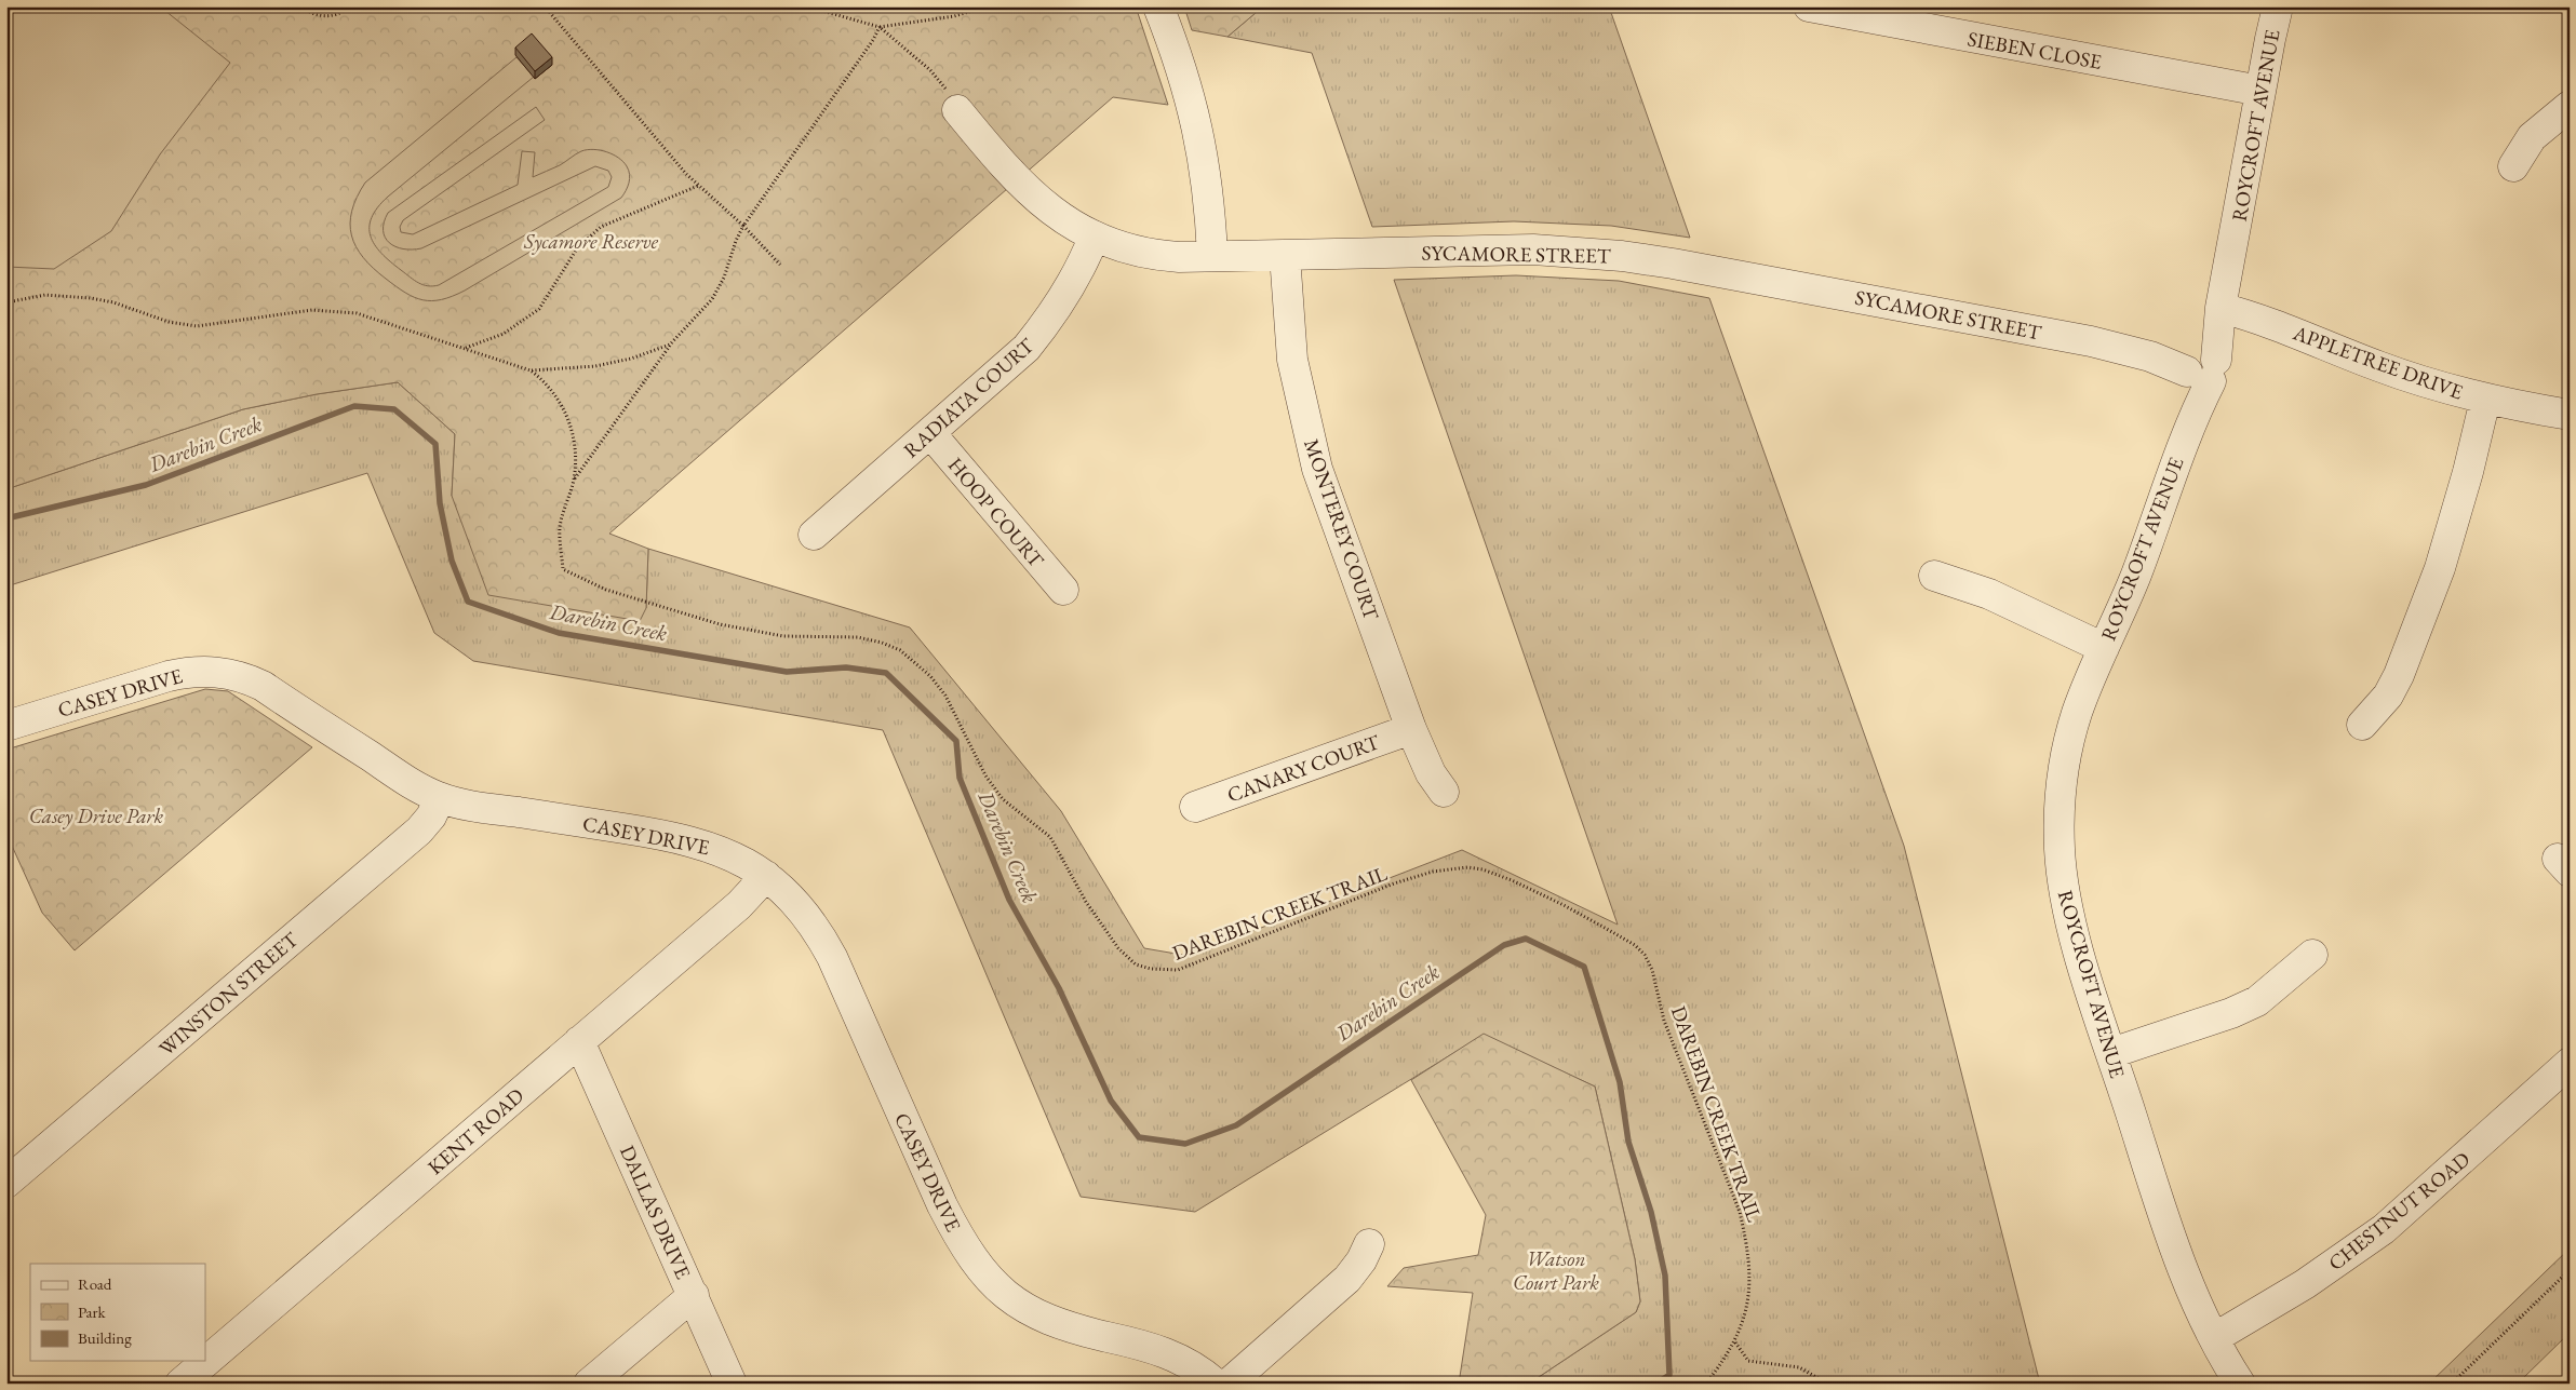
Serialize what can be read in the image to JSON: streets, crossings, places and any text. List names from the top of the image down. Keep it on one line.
{"streets":{"street":["SIEBEN CLOSE","ROYCROFT AVENUE","SYCAMORE STREET","APPLETREE DRIVE","RADIATA COURT","HOOP COURT","MONTEREY COURT","CASEY DRIVE","CANARY COURT","WINSTON STREET","KENT ROAD","CHESTNUT ROAD","DALLAS DRIVE"],"path":["DAREBIN CREEK TRAIL"]},"crossings":[["SIEBEN CLOSE","ROYCROFT AVENUE"],["ROYCROFT AVENUE","SYCAMORE STREET"],["ROYCROFT AVENUE","APPLETREE DRIVE"],["ROYCROFT AVENUE","CHESTNUT ROAD"],["SYCAMORE STREET","RADIATA COURT"],["SYCAMORE STREET","MONTEREY COURT"],["RADIATA COURT","HOOP COURT"],["MONTEREY COURT","CANARY COURT"],["CASEY DRIVE","WINSTON STREET"],["CASEY DRIVE","KENT ROAD"],["KENT ROAD","DALLAS DRIVE"]],"water":["Darebin Creek"],"parks":["Sycamore Reserve","Casey Drive Park","Watson Court Park"],"legend":["Road","Park","Building"]}
